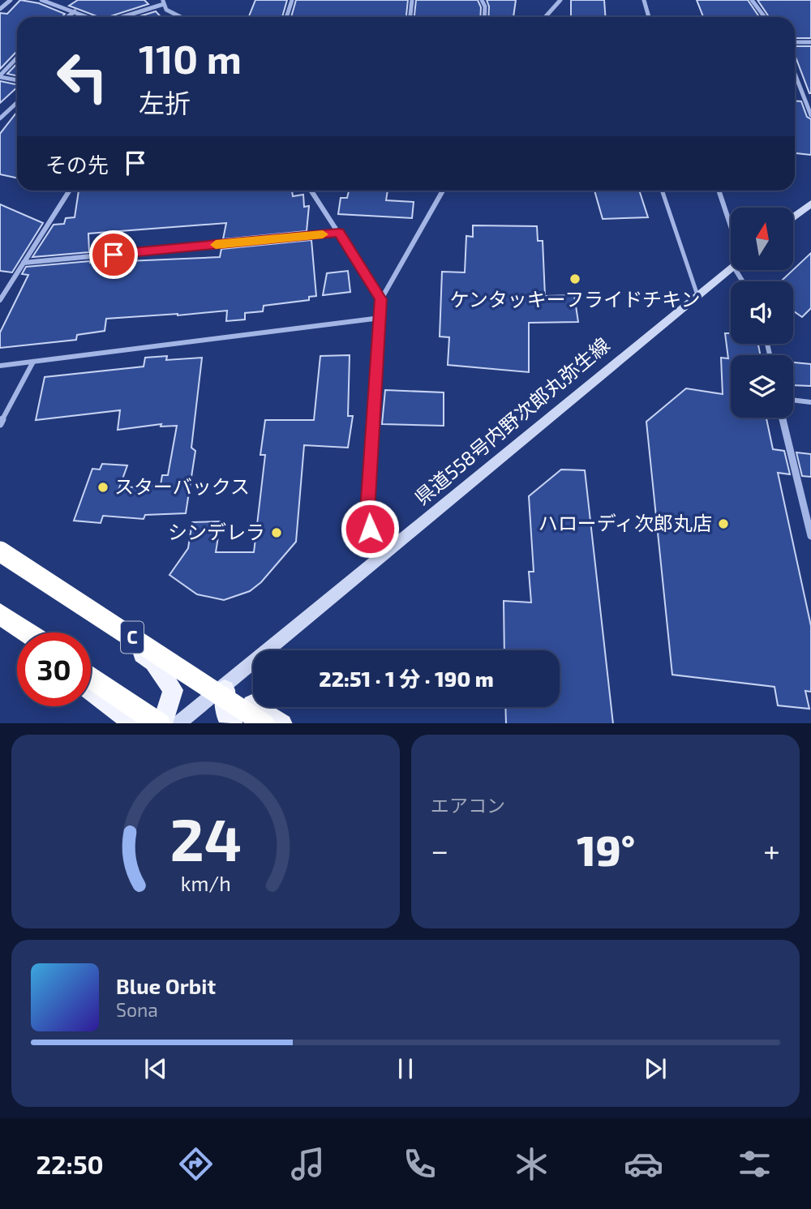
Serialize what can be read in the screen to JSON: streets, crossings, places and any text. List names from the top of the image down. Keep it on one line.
{"streets":{"highway":["C"],"main road":["県道558号内野次郎丸弥生線"]},"places":["ケンタッキーフライドチキン","スターバックス","ハローディ次郎丸店","シンデレラ"],"north":"top","page":{"turn":["110 m","左折"],"then":"その先","limit":"30","trip":"22:51 · 1 分 · 190 m","tile":"エアコン","heat":["−","19°","+"],"song":["Blue Orbit","Sona"],"tabs":"22:50","gauge":["24","km/h"]}}
